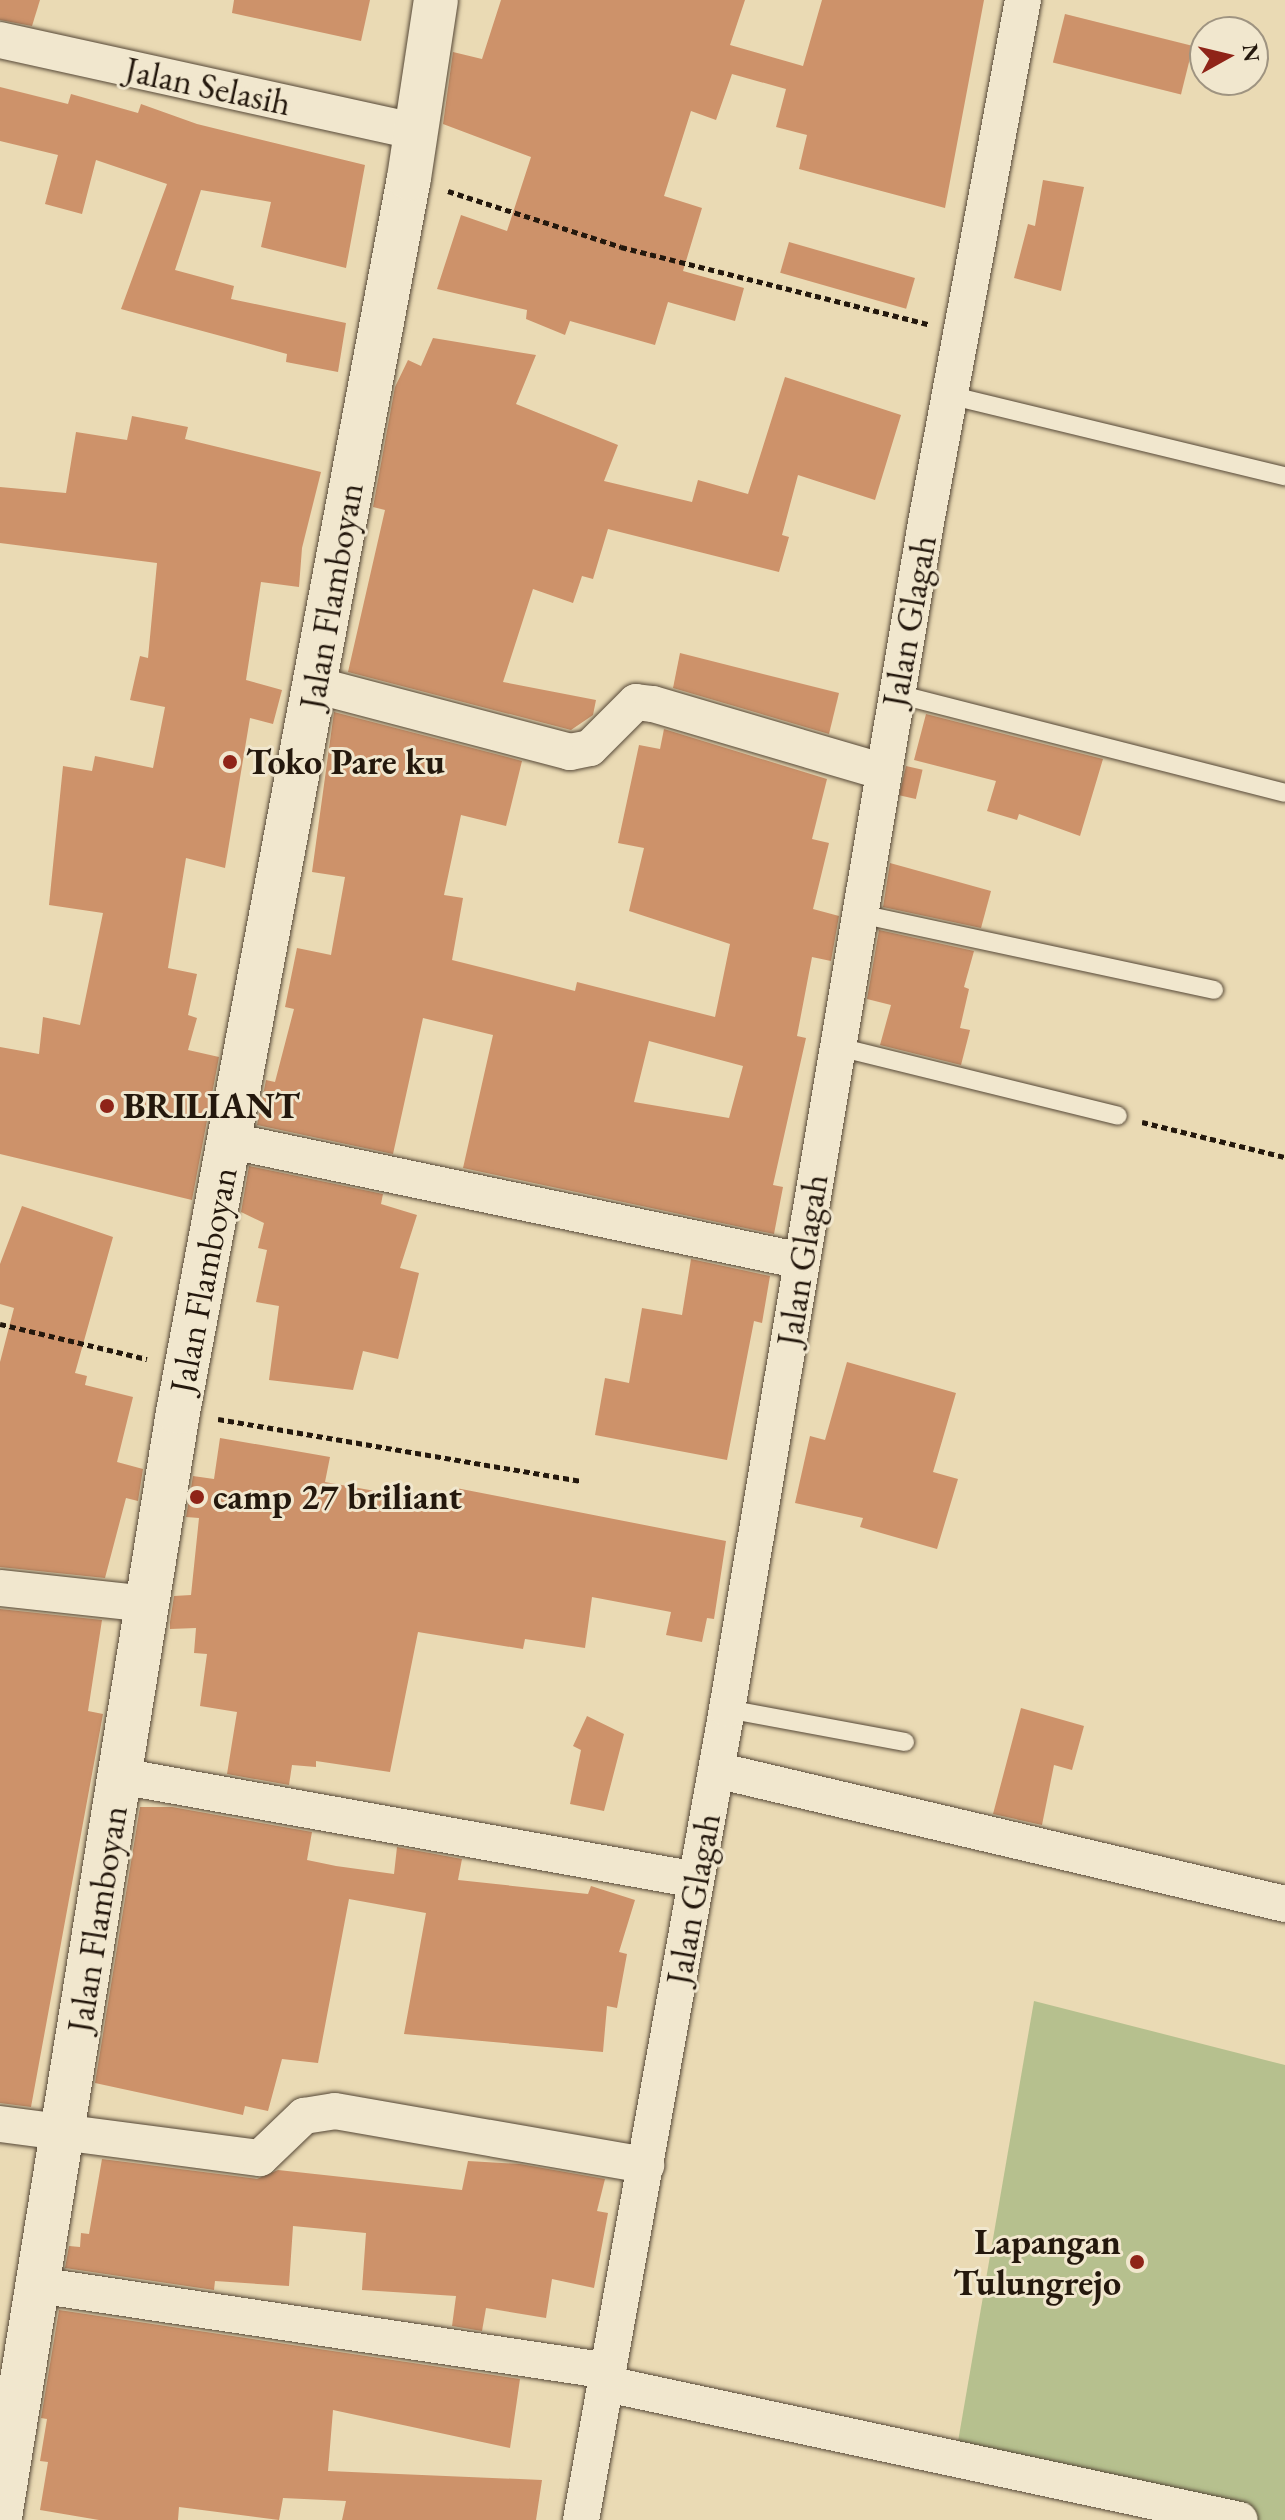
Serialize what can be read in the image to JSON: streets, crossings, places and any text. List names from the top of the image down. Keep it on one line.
{"streets":{"street":["Jalan Selasih","Jalan Flamboyan","Jalan Glagah"]},"crossings":[["Jalan Selasih","Jalan Flamboyan"]],"places":["Toko Pare ku","BRILIANT","camp 27 briliant","Lapangan Tulungrejo"],"north":"right"}
